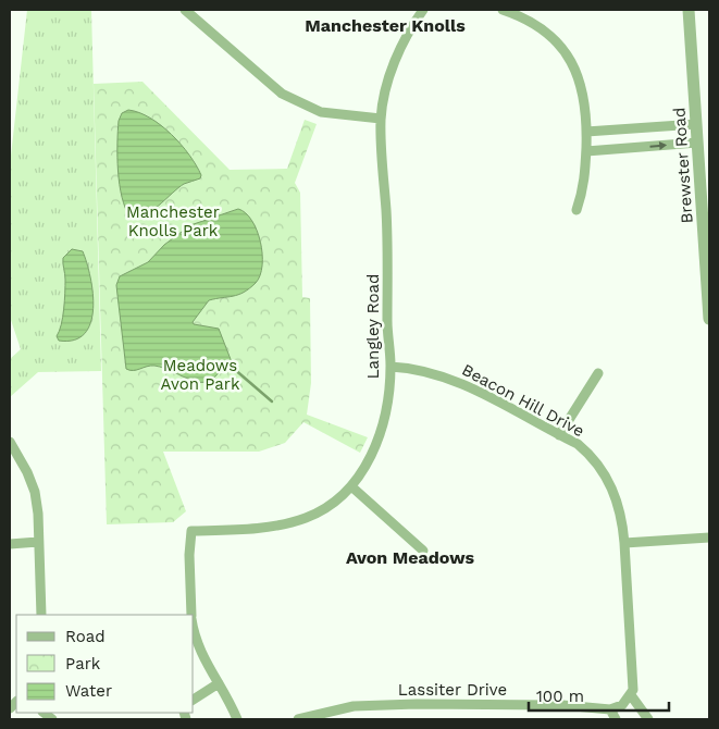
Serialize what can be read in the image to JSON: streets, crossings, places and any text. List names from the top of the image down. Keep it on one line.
{"streets":{"street":["Brewster Road","Langley Road","Beacon Hill Drive","Lassiter Drive"]},"crossings":[["Langley Road","Beacon Hill Drive"]],"districts":["Manchester Knolls","Avon Meadows"],"parks":["Manchester Knolls Park","Meadows Avon Park"],"legend":["Road","Park","Water"],"scale_bar":"100 m"}
